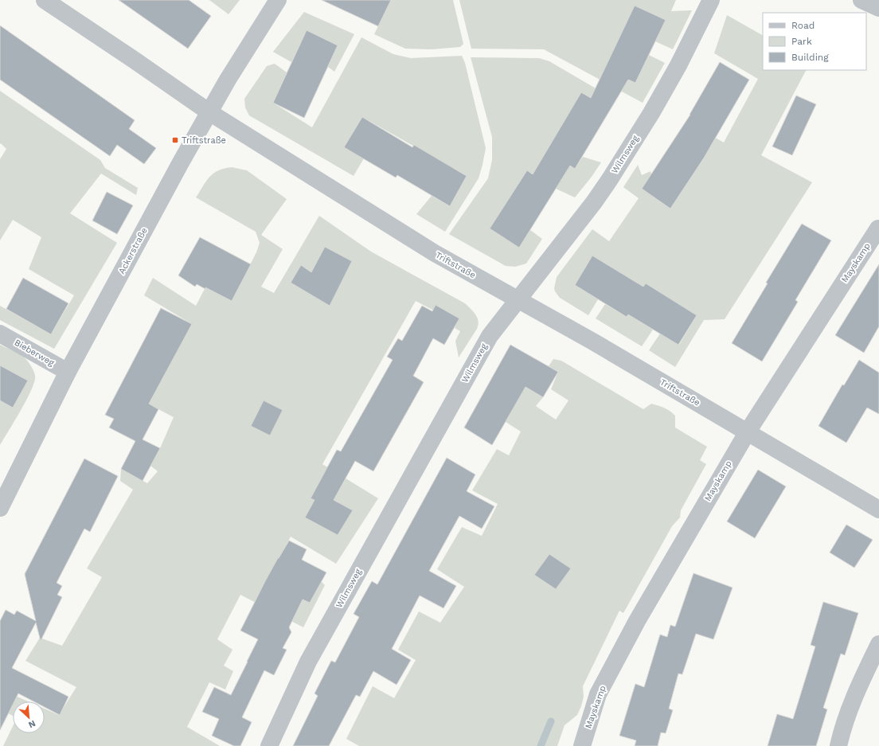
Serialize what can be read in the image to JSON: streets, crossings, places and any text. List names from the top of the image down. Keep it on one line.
{"streets":{"street":["Wilmsweg","Ackerstraße","Mayskamp","Triftstraße","Bieberweg"]},"crossings":[["Wilmsweg","Triftstraße"],["Ackerstraße","Triftstraße"],["Ackerstraße","Bieberweg"],["Mayskamp","Triftstraße"]],"places":{"transit":["Triftstraße"]},"legend":["Road","Park","Building"],"north":"bottom right"}
